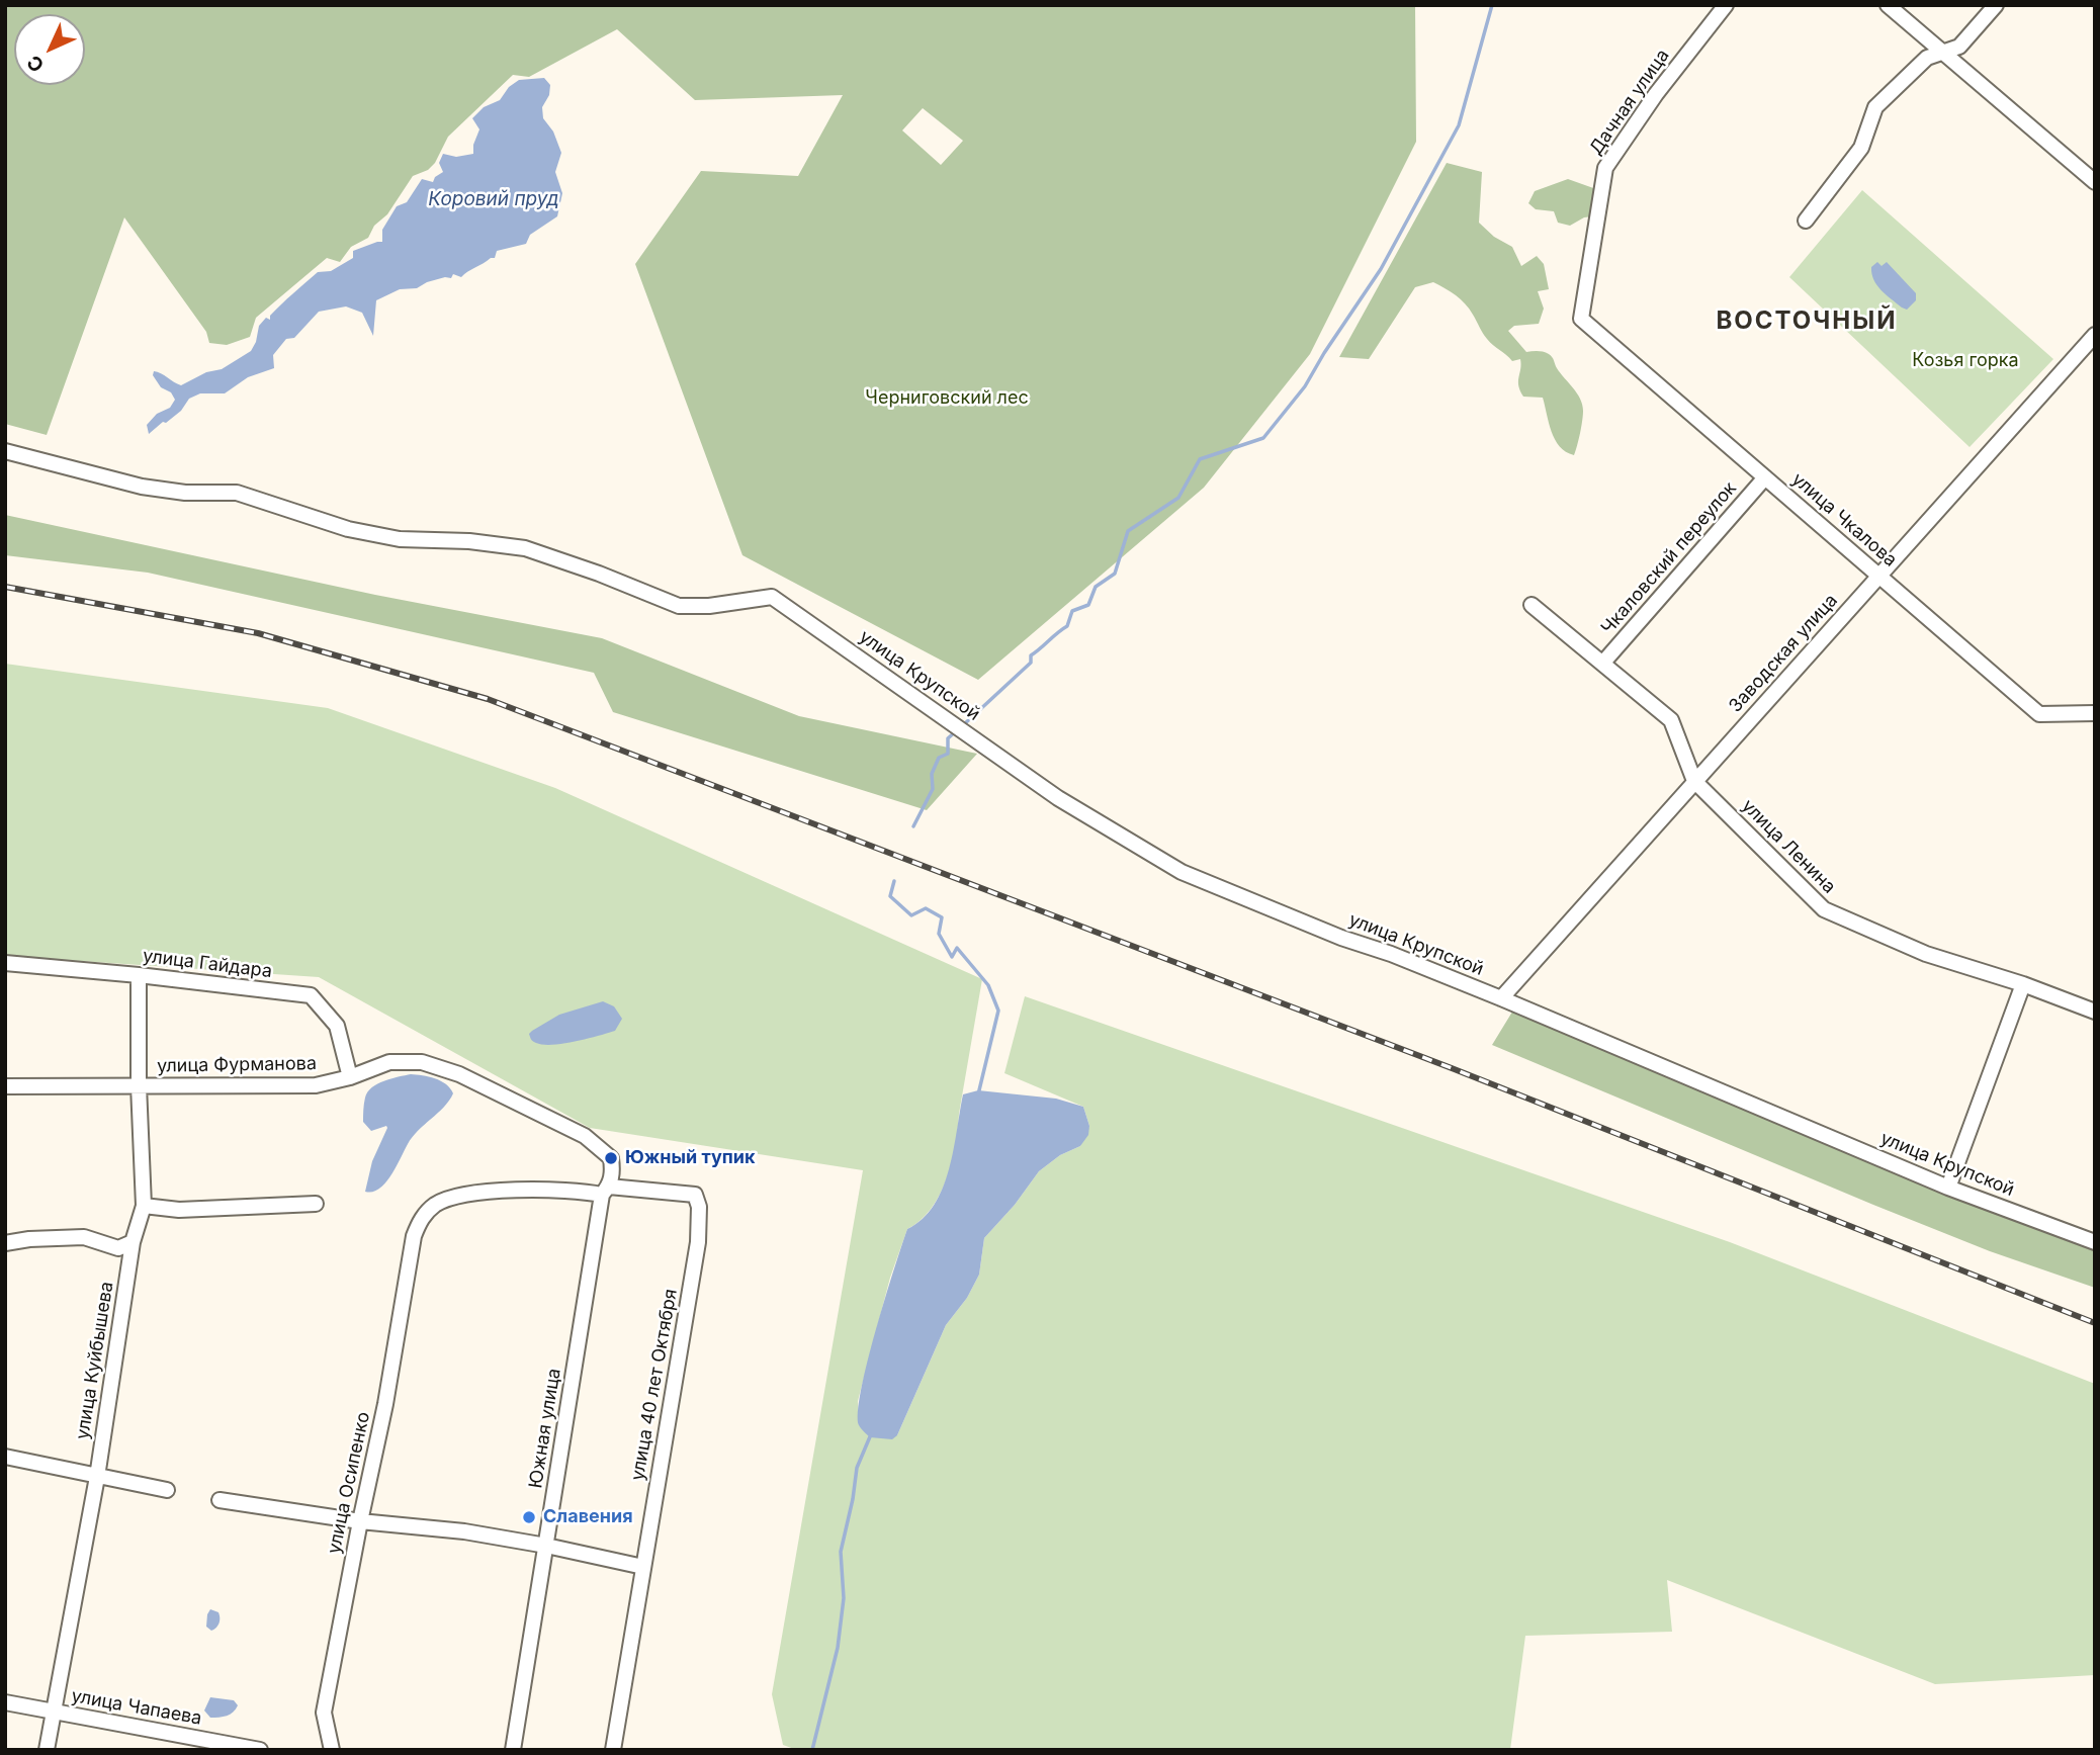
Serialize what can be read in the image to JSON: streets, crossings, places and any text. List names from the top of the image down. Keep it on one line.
{"streets":{"street":["Дачная улица","улица Чкалова","Чкаловский переулок","Заводская улица","улица Крупской","улица Ленина","улица Гайдара","улица Фурманова","улица Куйбышева","улица 40 лет Октября","Южная улица","улица Осипенко","улица Чапаева"]},"crossings":[["Дачная улица","улица Чкалова"],["улица Чкалова","Чкаловский переулок"],["улица Чкалова","Заводская улица"],["Чкаловский переулок","улица Ленина"],["Заводская улица","улица Крупской"],["Заводская улица","улица Ленина"],["улица Гайдара","улица Фурманова"],["улица Гайдара","улица Куйбышева"],["улица Фурманова","улица Куйбышева"],["улица Фурманова","Южная улица"],["улица Куйбышева","улица Чапаева"],["улица 40 лет Октября","Южная улица"],["улица 40 лет Октября","улица Осипенко"],["Южная улица","улица Осипенко"]],"districts":["ВОСТОЧНЫЙ"],"water":["Коровий пруд"],"parks":["Козья горка","Черниговский лес"],"places":["Южный тупик","Славения"],"north":"bottom left"}
